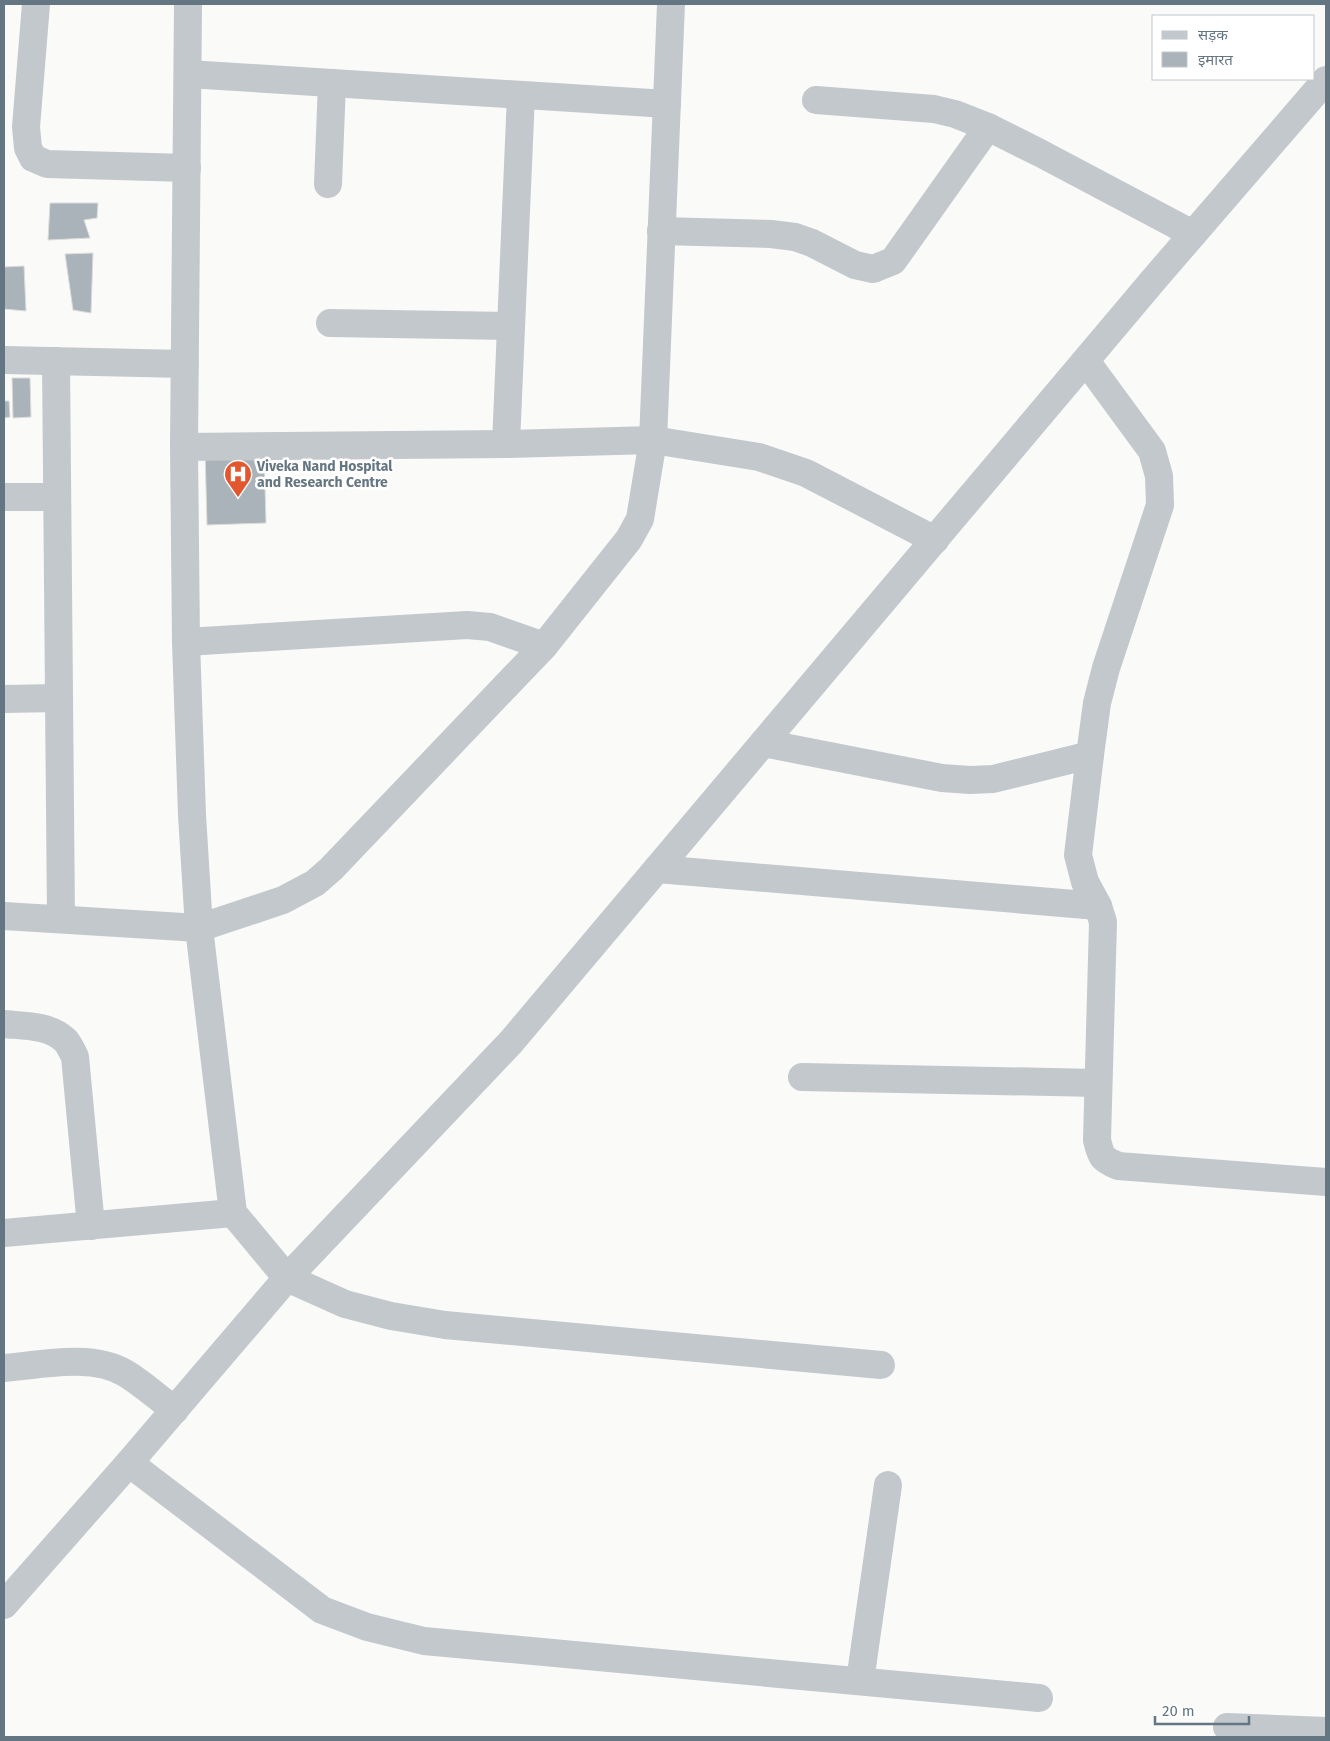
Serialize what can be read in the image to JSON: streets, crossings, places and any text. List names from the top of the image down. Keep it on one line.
{"places":{"hospital":["Viveka Nand Hospital and Research Centre"]},"legend":["सड़क","इमारत"],"scale_bar":"20 m"}
